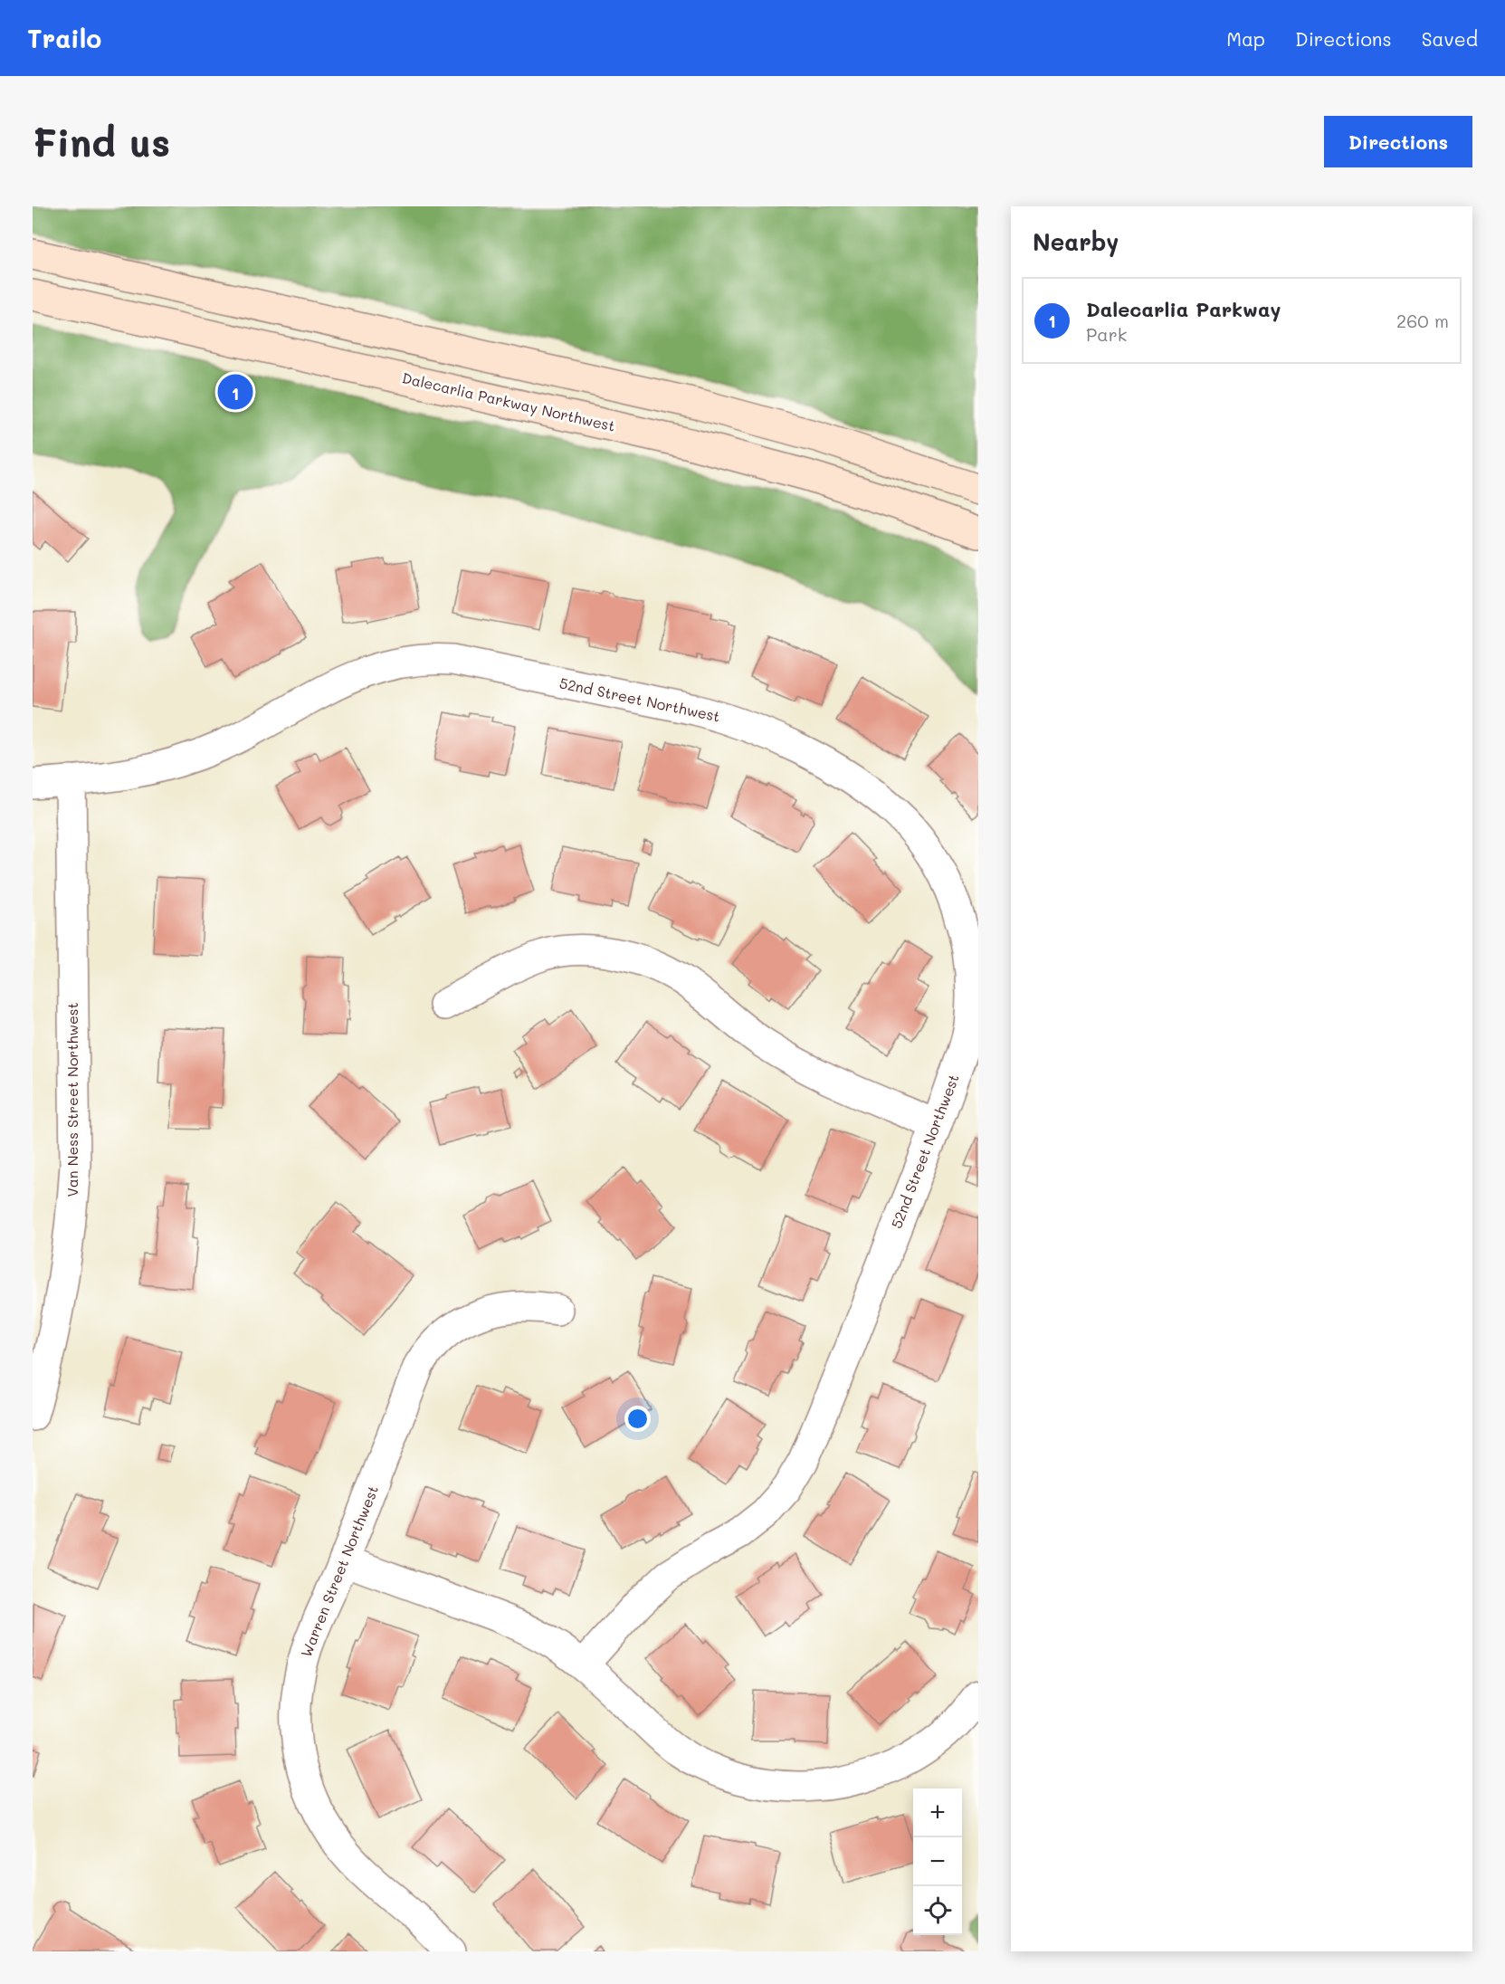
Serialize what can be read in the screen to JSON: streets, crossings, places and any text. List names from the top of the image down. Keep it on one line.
{"streets":{"main road":["Dalecarlia Parkway Northwest"],"street":["52nd Street Northwest","Van Ness Street Northwest","Warren Street Northwest"]},"crossings":[["52nd Street Northwest","Van Ness Street Northwest"]],"page":{"header":"Trailo","nav":["Map","Directions","Saved"],"buttons":"Directions","title":"Find us","heading":"Nearby","list":[{"mark":"1","name":"Dalecarlia Parkway","note":"Park","value":"260 m"}],"pins":"1","map_buttons":["+","−"]}}
